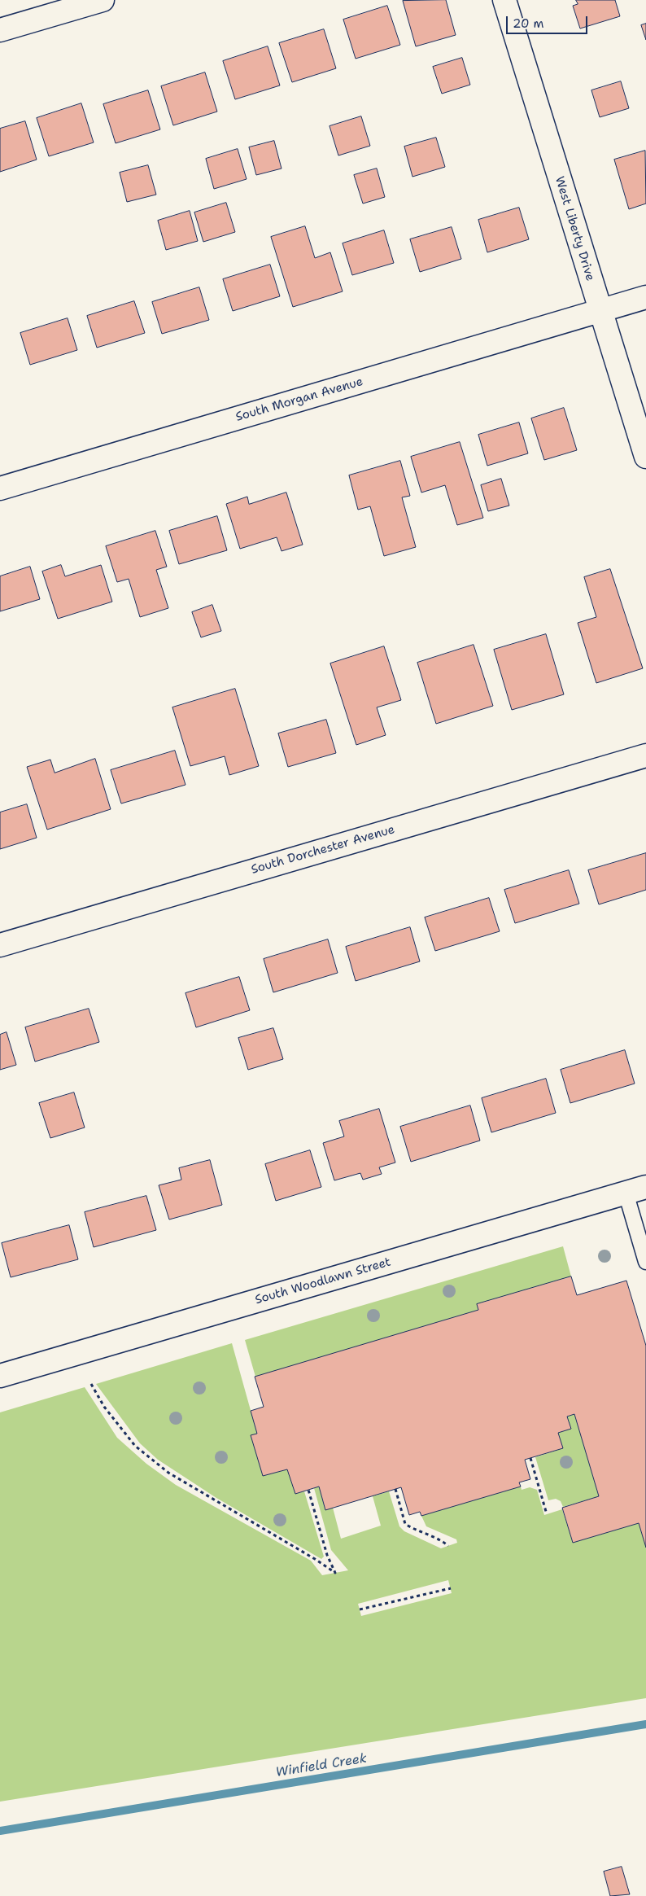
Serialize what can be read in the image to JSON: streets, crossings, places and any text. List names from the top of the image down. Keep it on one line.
{"streets":{"street":["West Liberty Drive","South Morgan Avenue","South Dorchester Avenue","South Woodlawn Street"]},"crossings":[["West Liberty Drive","South Morgan Avenue"]],"water":["Winfield Creek"],"scale_bar":"20 m"}
